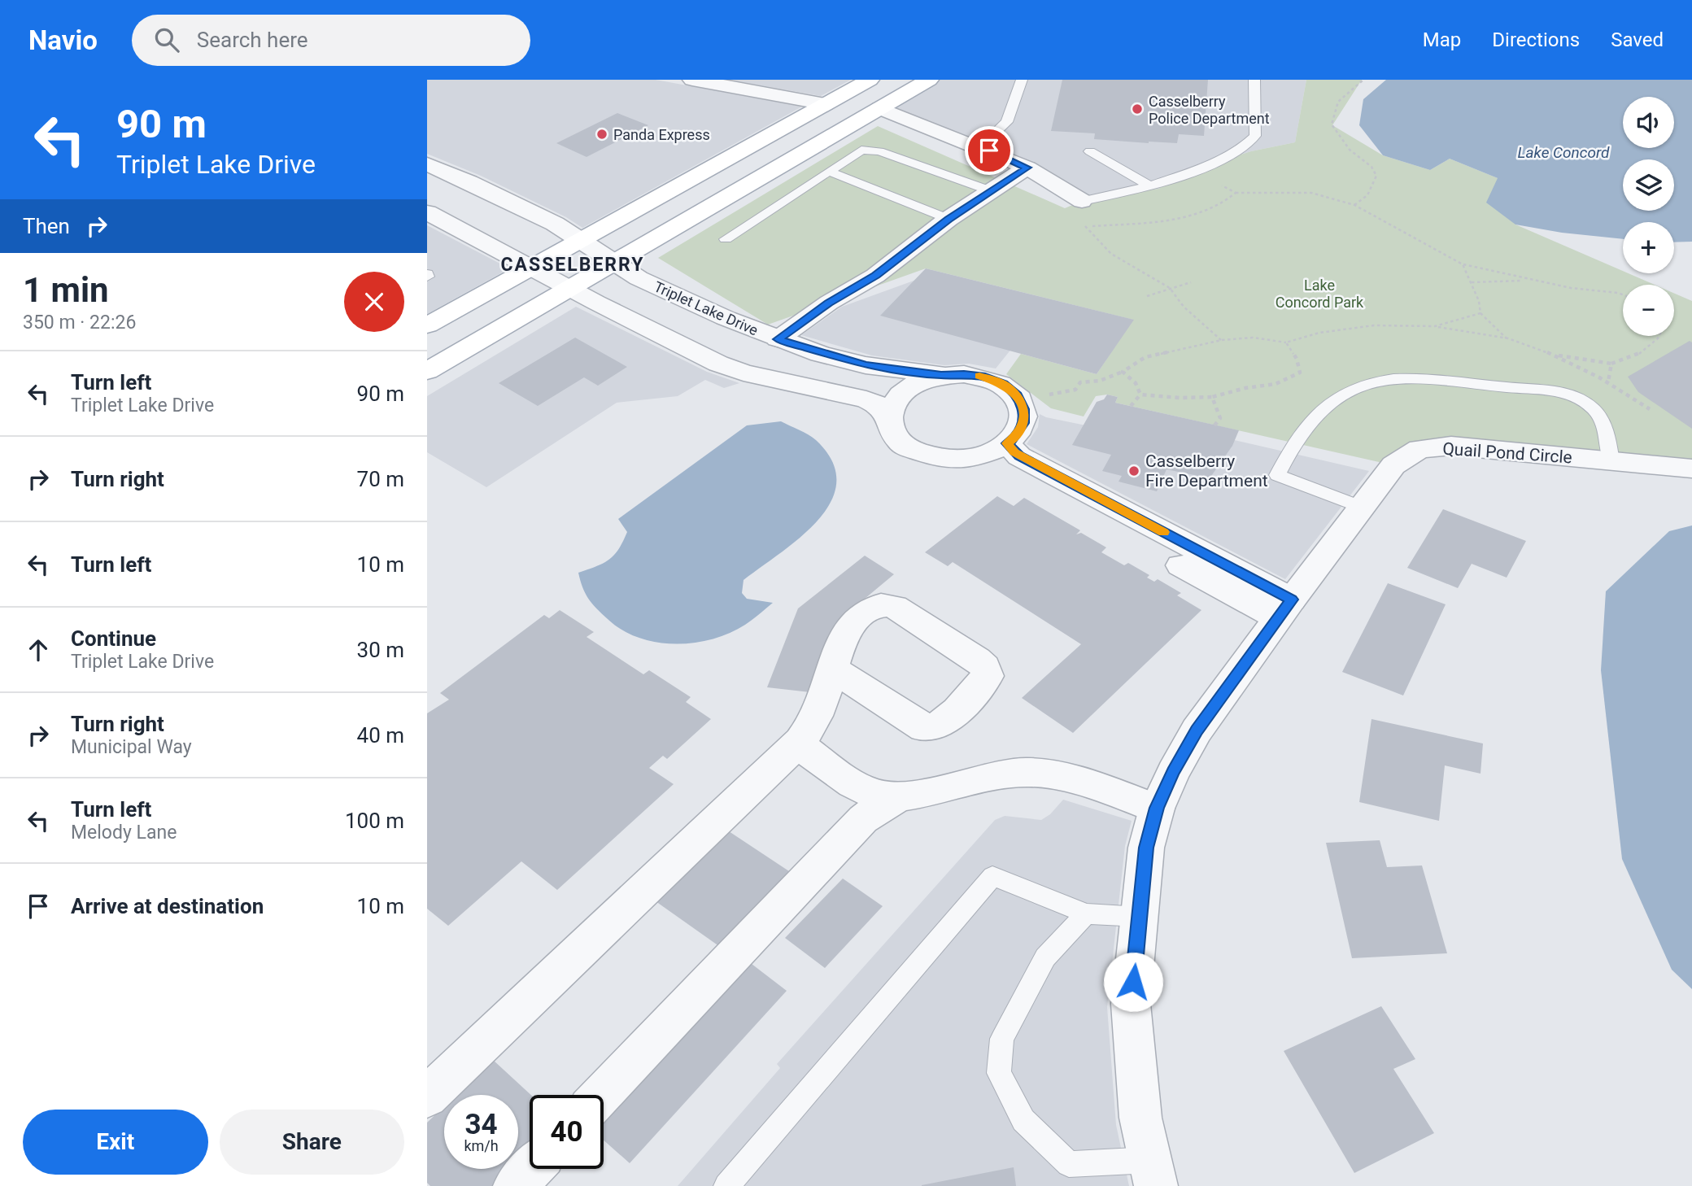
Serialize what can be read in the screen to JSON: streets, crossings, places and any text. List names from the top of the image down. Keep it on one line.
{"streets":{"street":["Triplet Lake Drive","Quail Pond Circle"]},"districts":["CASSELBERRY"],"water":["Lake Concord"],"parks":["Lake Concord Park"],"places":["Casselberry Police Department","Panda Express","Casselberry Fire Department"],"page":{"header":"Navio","search":"Search here","nav":["Map","Directions","Saved"],"turn":["90 m","Triplet Lake Drive"],"map_buttons":["+","−"],"then":"Then","heading":["1 min","350 m · 22:26"],"list":[{"name":"Turn left","note":"Triplet Lake Drive","value":"90 m"},{"name":"Turn right","value":"70 m"},{"name":"Turn left","value":"10 m"},{"name":"Continue","note":"Triplet Lake Drive","value":"30 m"},{"name":"Turn right","note":"Municipal Way","value":"40 m"},{"name":"Turn left","note":"Melody Lane","value":"100 m"},{"name":"Arrive at destination","value":"10 m"}],"speed":"34 km/h","limit":"40","buttons":["Exit","Share"]}}
